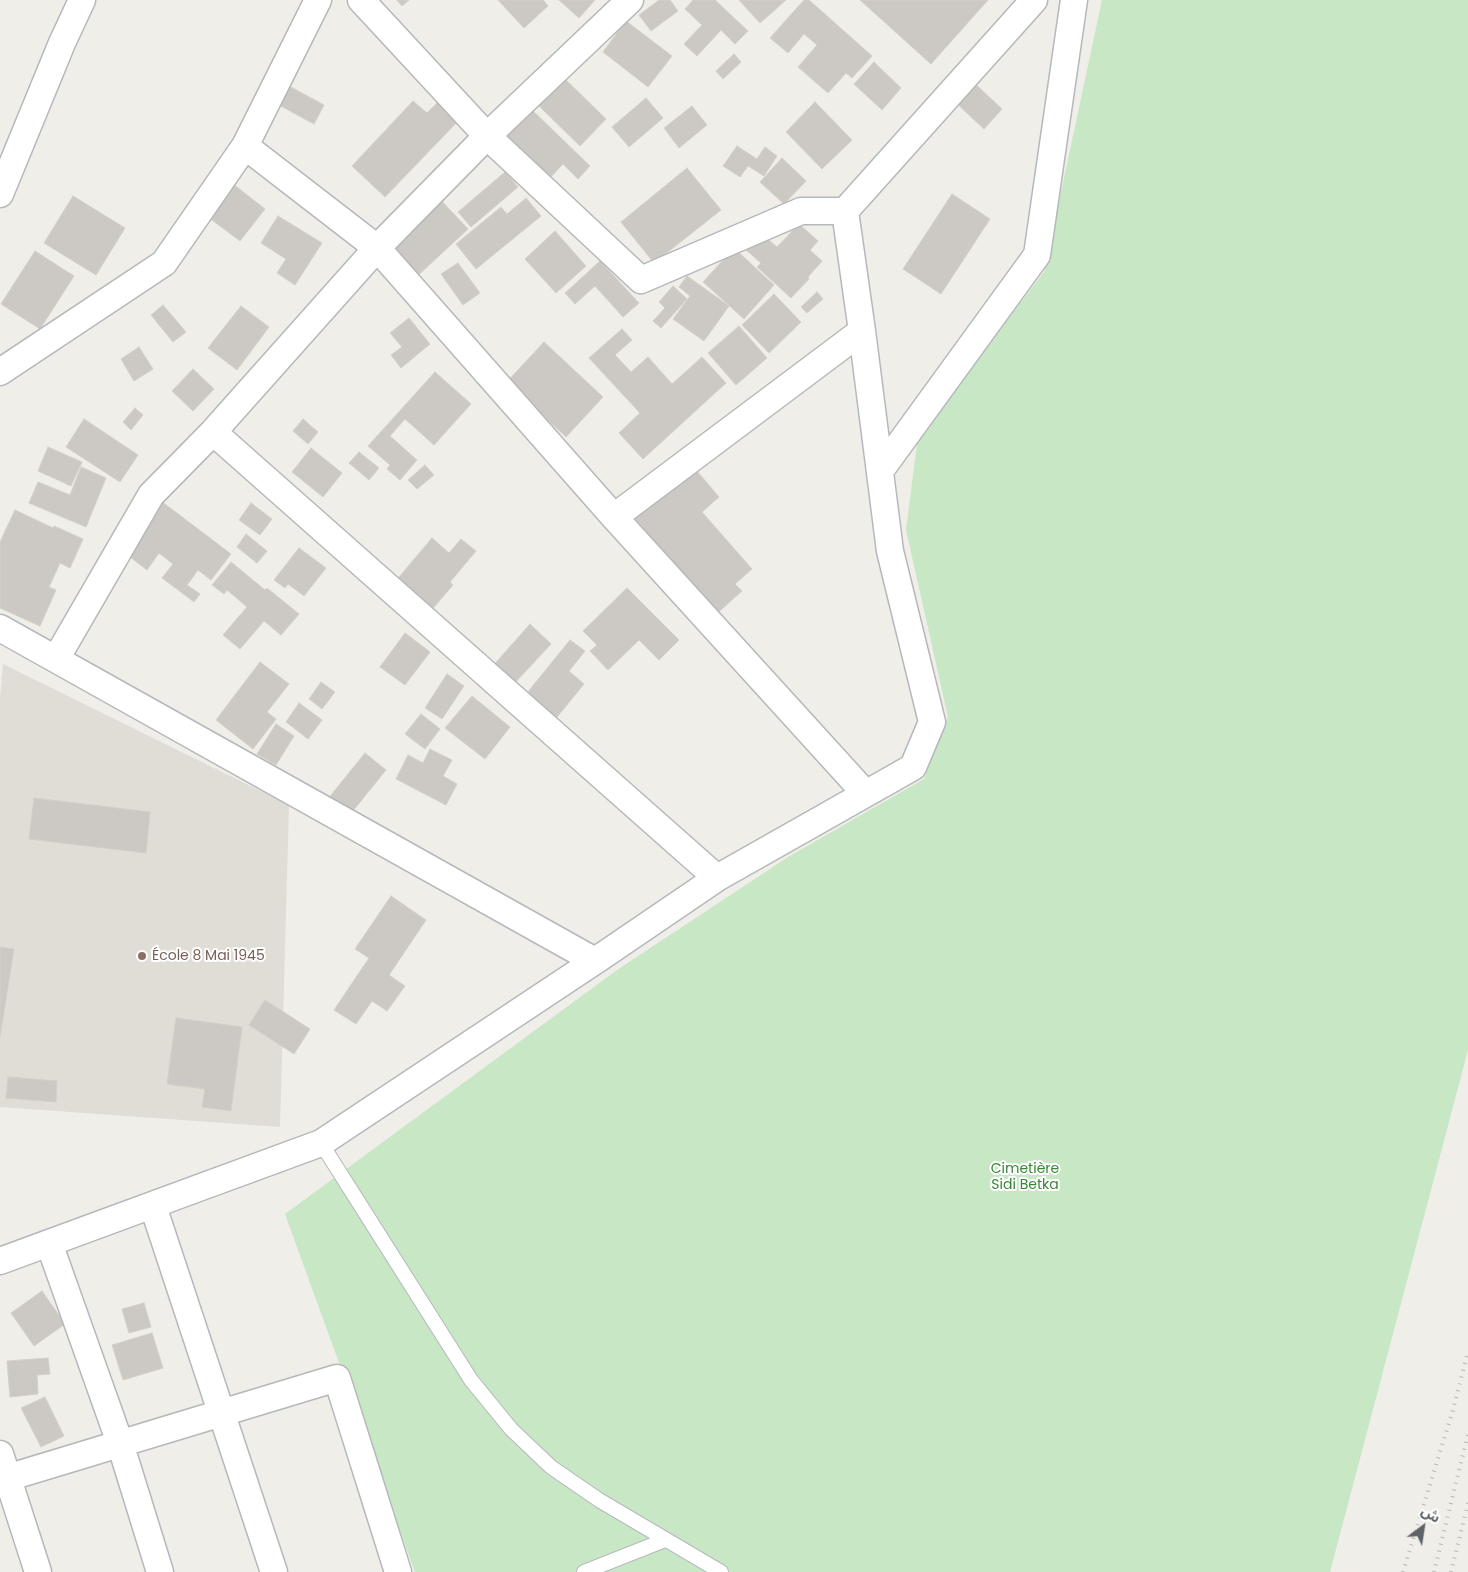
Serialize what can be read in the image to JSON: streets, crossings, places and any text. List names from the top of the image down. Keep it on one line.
{"parks":["Cimetière Sidi Betka"],"places":["École 8 Mai 1945"],"north":"top right"}
